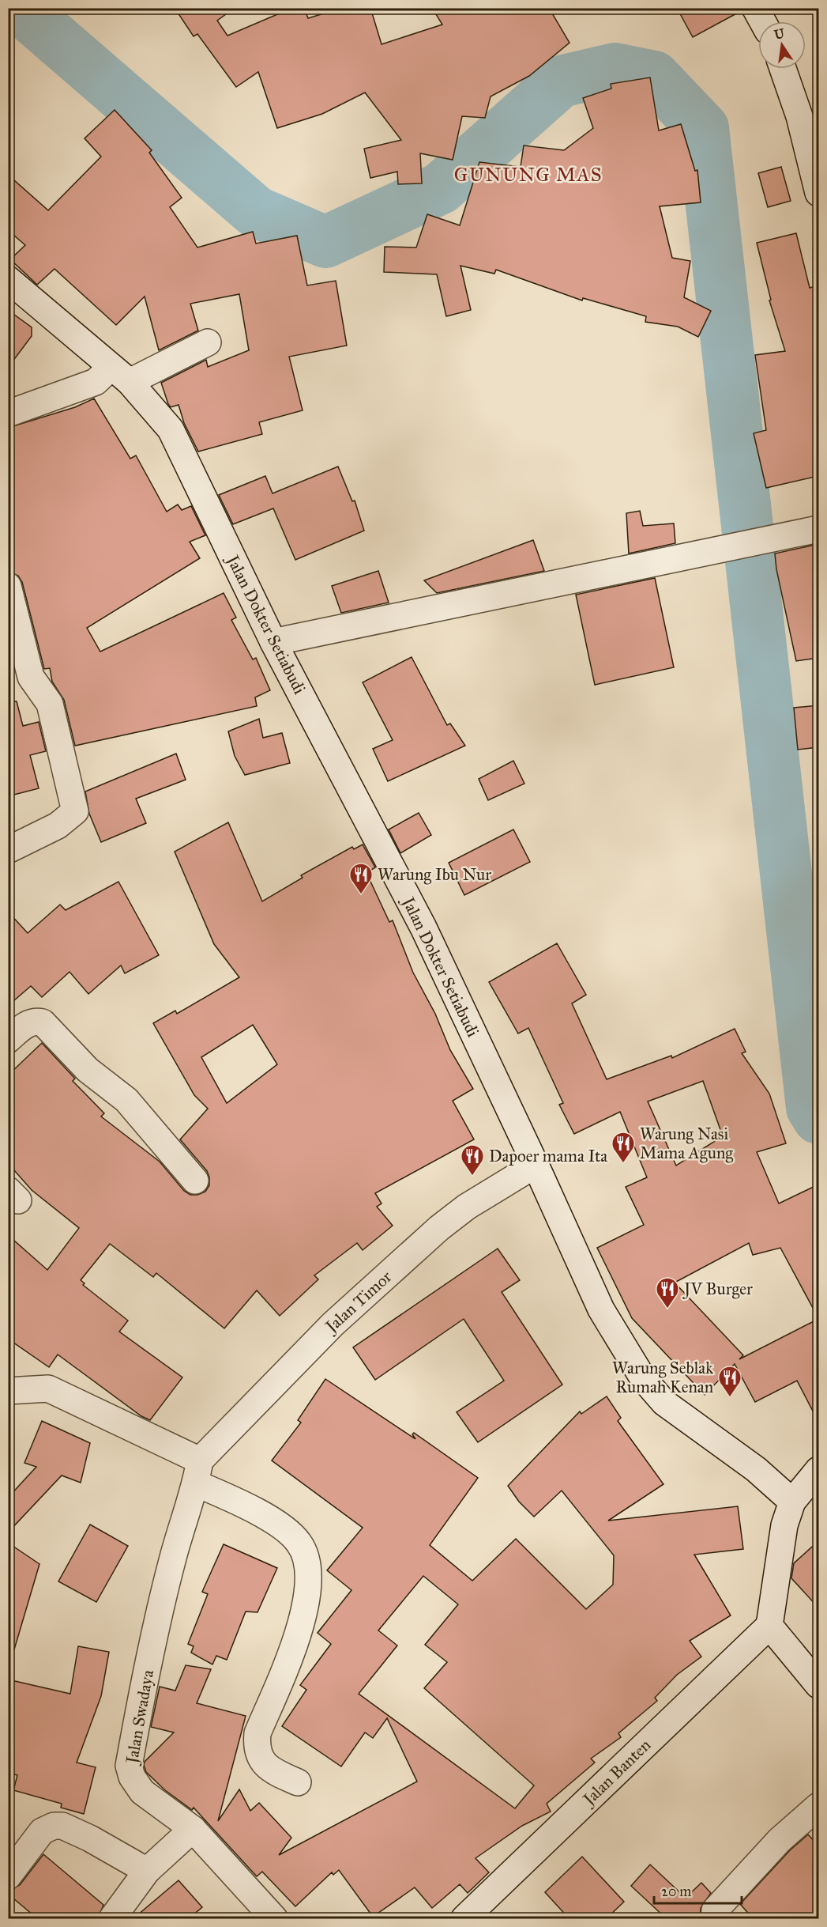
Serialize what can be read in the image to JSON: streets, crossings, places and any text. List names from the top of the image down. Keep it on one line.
{"streets":{"street":["Jalan Dokter Setiabudi","Jalan Timor","Jalan Swadaya","Jalan Banten"]},"crossings":[["Jalan Dokter Setiabudi","Jalan Timor"],["Jalan Timor","Jalan Swadaya"]],"districts":["GUNUNG MAS"],"places":{"restaurant":["Warung Ibu Nur","Warung Nasi Mama Agung","Dapoer mama Ita","JV Burger","Warung Seblak Rumah Kenan"]},"scale_bar":"20 m","north":"top"}
